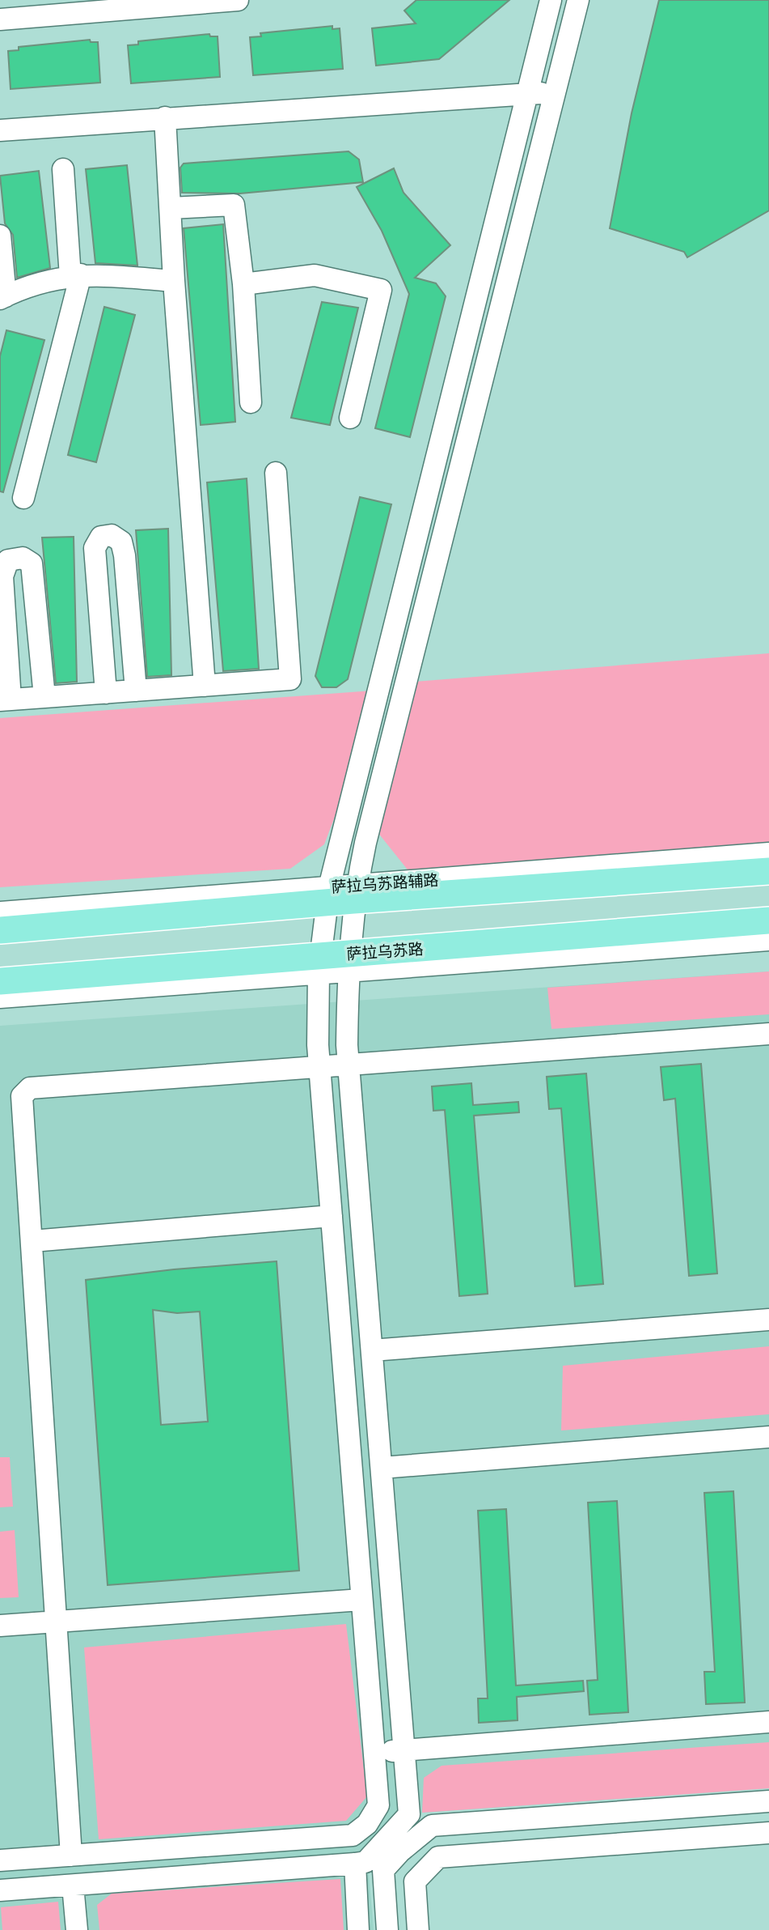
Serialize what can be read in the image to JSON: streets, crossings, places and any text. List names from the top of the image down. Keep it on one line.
{"streets":{"main road":["萨拉乌苏路"],"street":["萨拉乌苏路辅路"]}}
